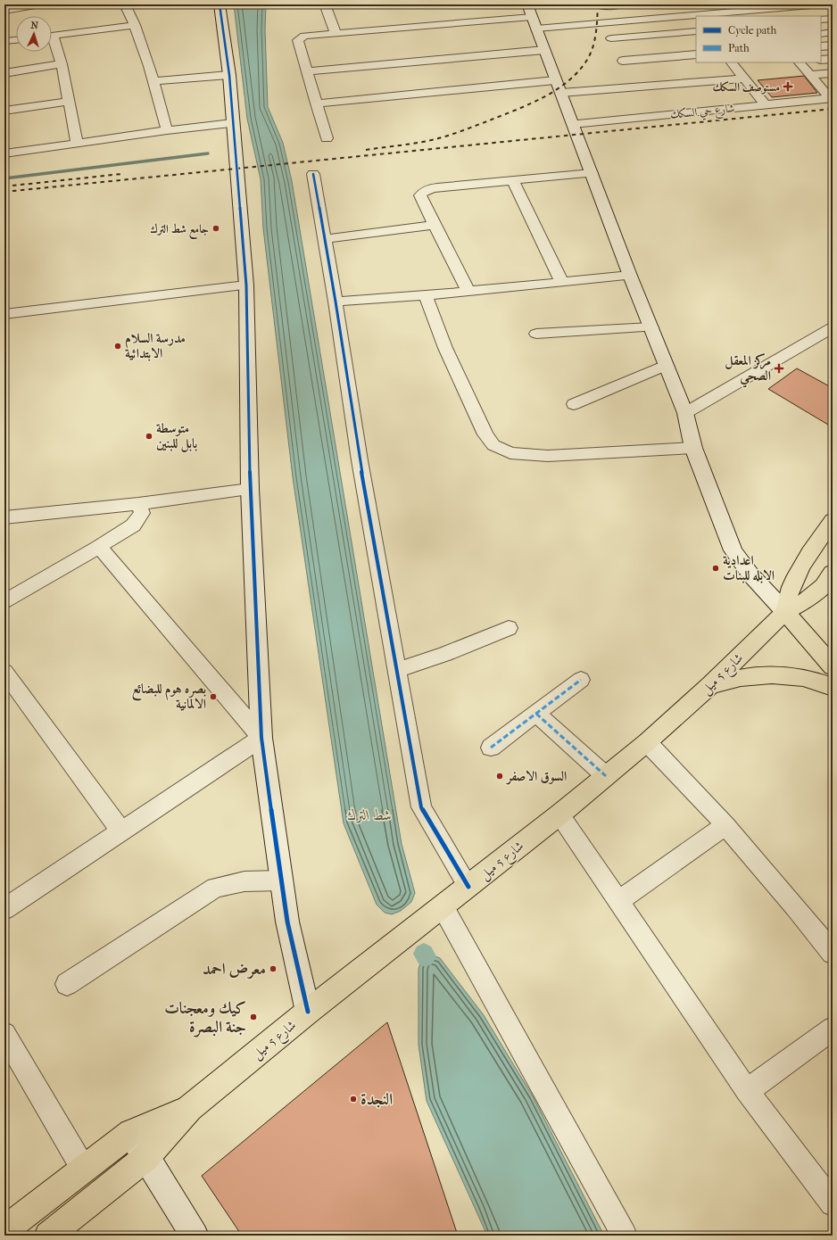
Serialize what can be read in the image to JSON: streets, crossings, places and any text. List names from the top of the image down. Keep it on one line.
{"streets":{"main road":["شارع 5 ميل"],"street":["شارع حي السكك"]},"water":["شط الترك"],"places":{"health":["مستوصف السكك","مركز المعقل الصحي"],"other":["جامع شط الترك","مدرسة السلام الابتدائية","متوسطة بابل للبنين","اعدادية الابله للبنات","بصره هوم للبضائع الالمانية","السوق الاصفر","معرض احمد","كيك ومعجنات جنة البصرة","النجدة"]},"legend":["Cycle path","Path"],"north":"top"}
